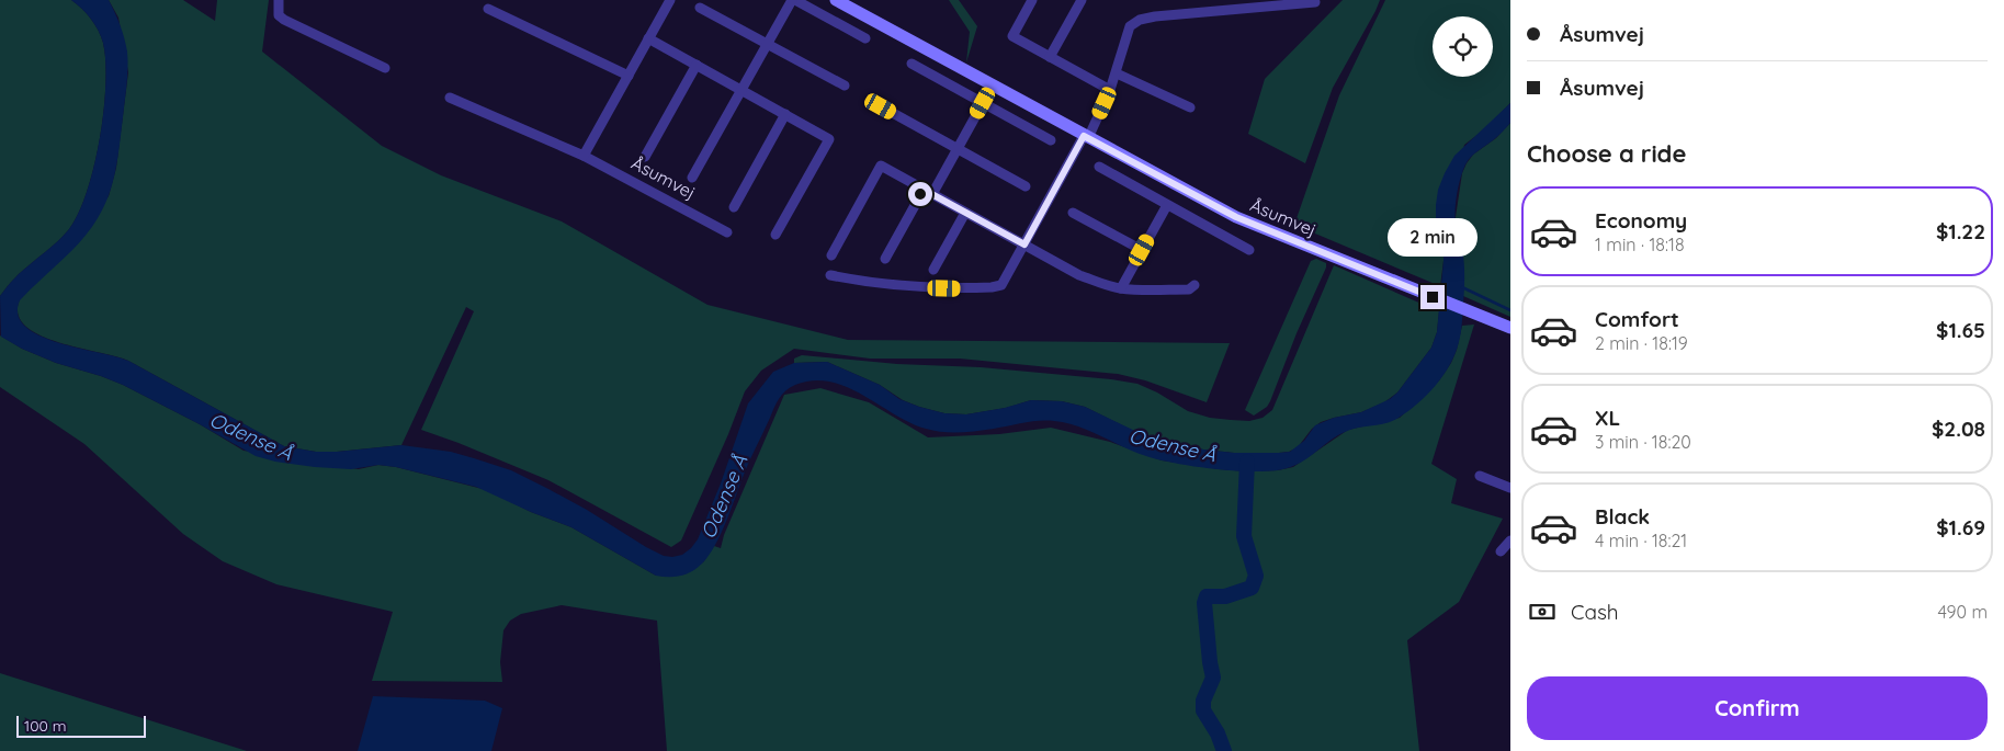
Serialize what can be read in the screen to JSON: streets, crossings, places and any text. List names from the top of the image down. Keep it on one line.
{"streets":{"street":["Åsumvej"]},"water":["Odense Å"],"scale_bar":"100 m","page":{"banner":["Åsumvej","Åsumvej"],"heading":"Choose a ride","list":[{"name":"Economy","note":"1 min · 18:18","value":"$1.22"},{"name":"Comfort","note":"2 min · 18:19","value":"$1.65"},{"name":"XL","note":"3 min · 18:20","value":"$2.08"},{"name":"Black","note":"4 min · 18:21","value":"$1.69"}],"bubble":"2 min","pay":["Cash","490 m"],"buttons":"Confirm","scale":"100 m"}}
